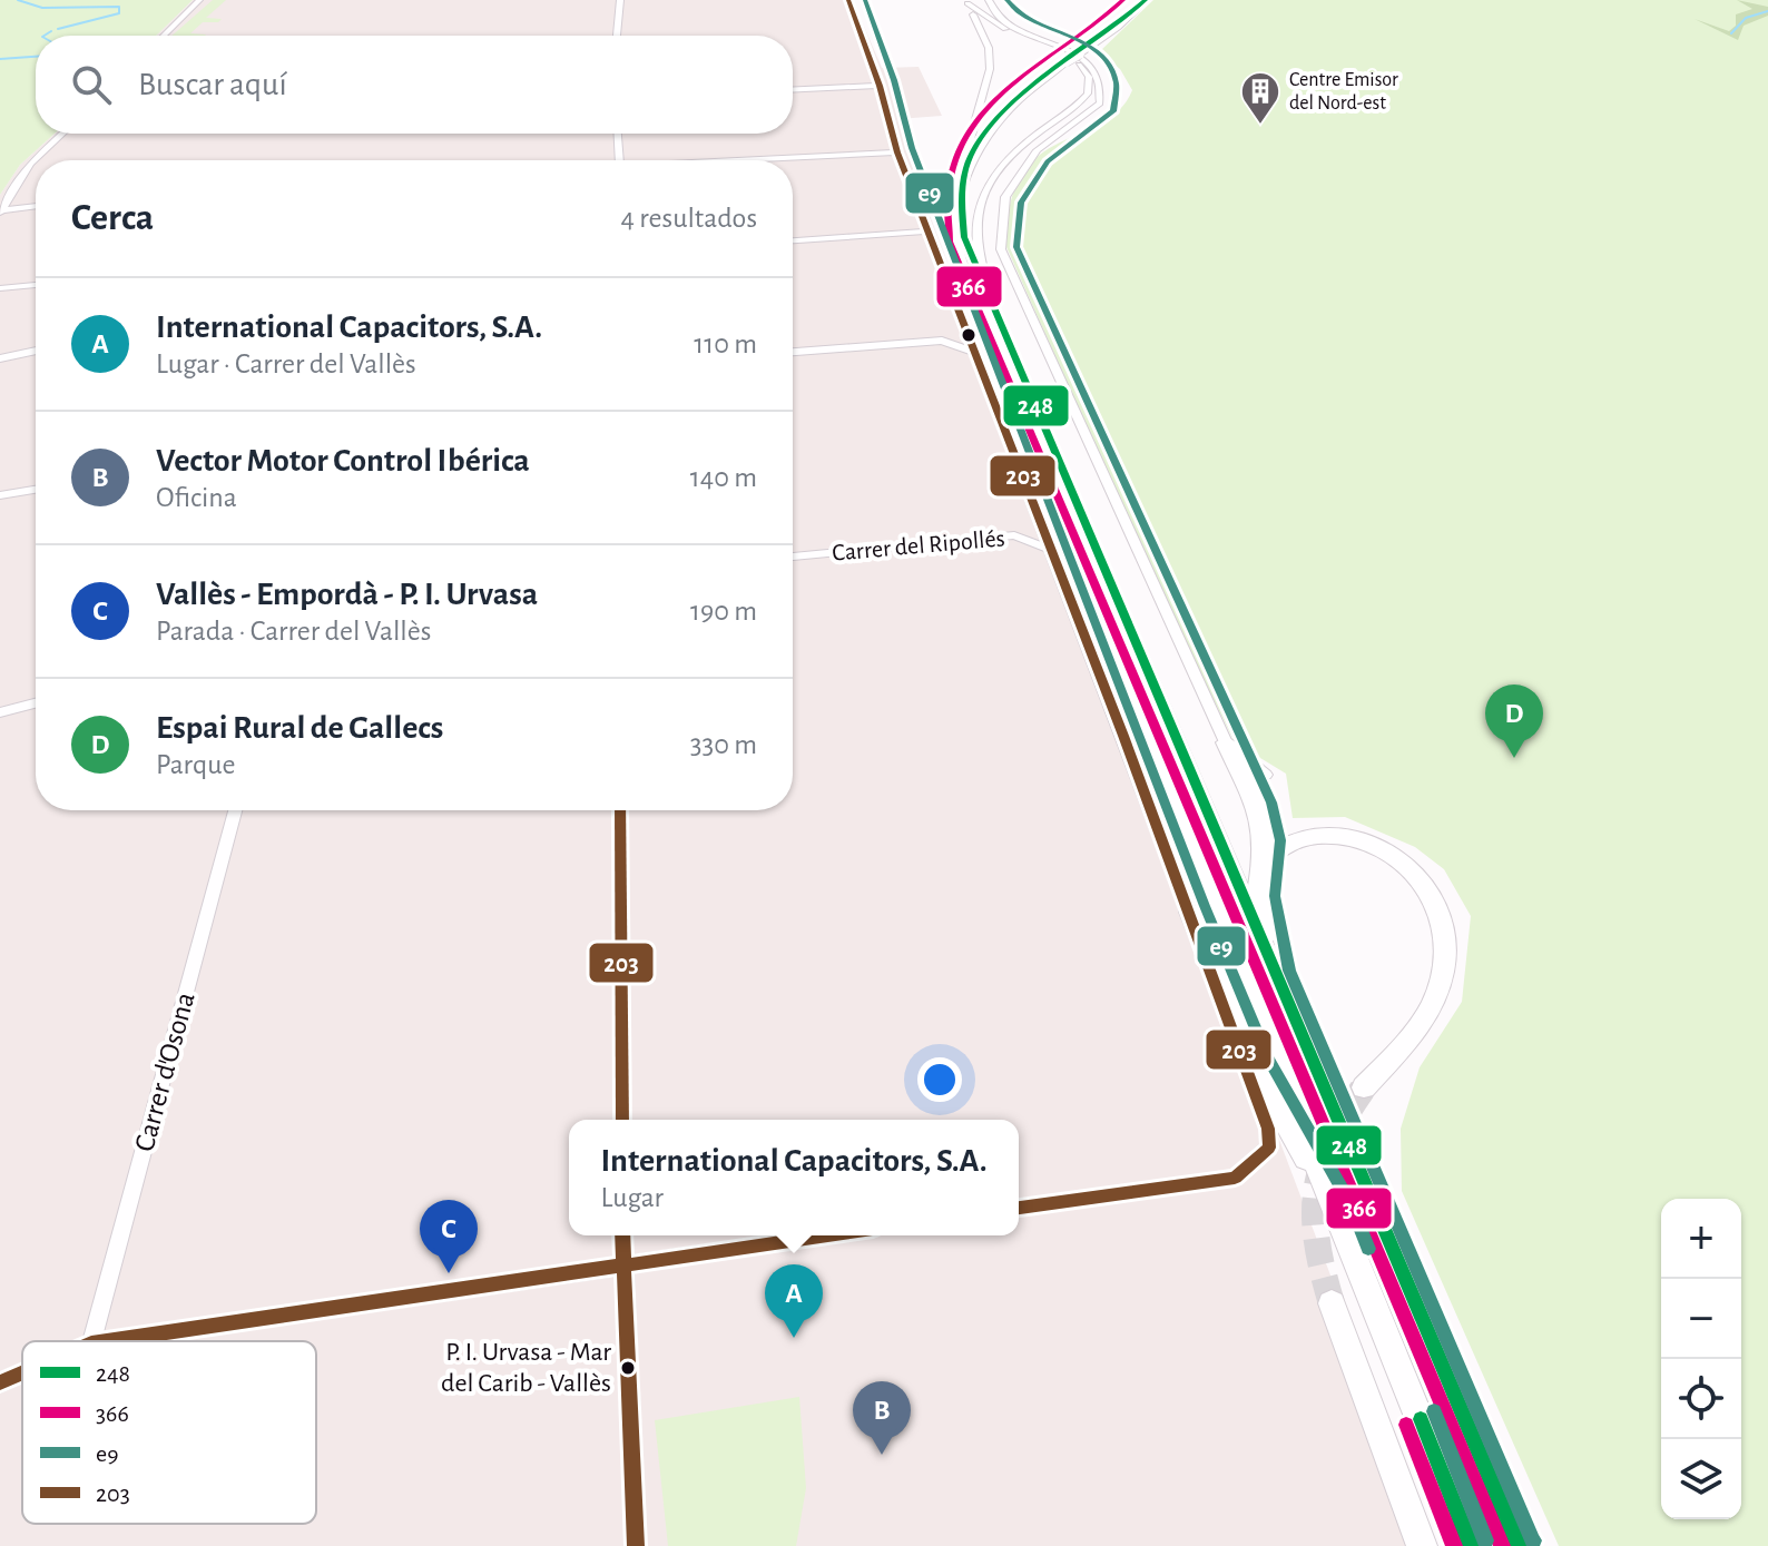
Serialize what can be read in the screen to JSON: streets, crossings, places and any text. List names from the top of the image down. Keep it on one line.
{"streets":{"street":["Carrer del Ripollés","Carrer d'Osona"]},"places":{"building":["Centre Emisor del Nord-est"],"other":["P. I. Urvasa - Mar del Carib - Vallès"]},"lines":["transit line 248","transit line 366","transit line e9","transit line 203"],"legend":["248","366","e9","203"],"page":{"search":"Buscar aquí","heading":["Cerca","4 resultados"],"list":[{"mark":"A","name":"International Capacitors, S.A.","note":"Lugar · Carrer del Vallès","value":"110 m"},{"mark":"B","name":"Vector Motor Control Ibérica","note":"Oficina","value":"140 m"},{"mark":"C","name":"Vallès - Empordà - P. I. Urvasa","note":"Parada · Carrer del Vallès","value":"190 m"},{"mark":"D","name":"Espai Rural de Gallecs","note":"Parque","value":"330 m"}],"pins":["D","C","A","B"],"popup":["International Capacitors, S.A.","Lugar"],"map_buttons":["+","−"]}}
